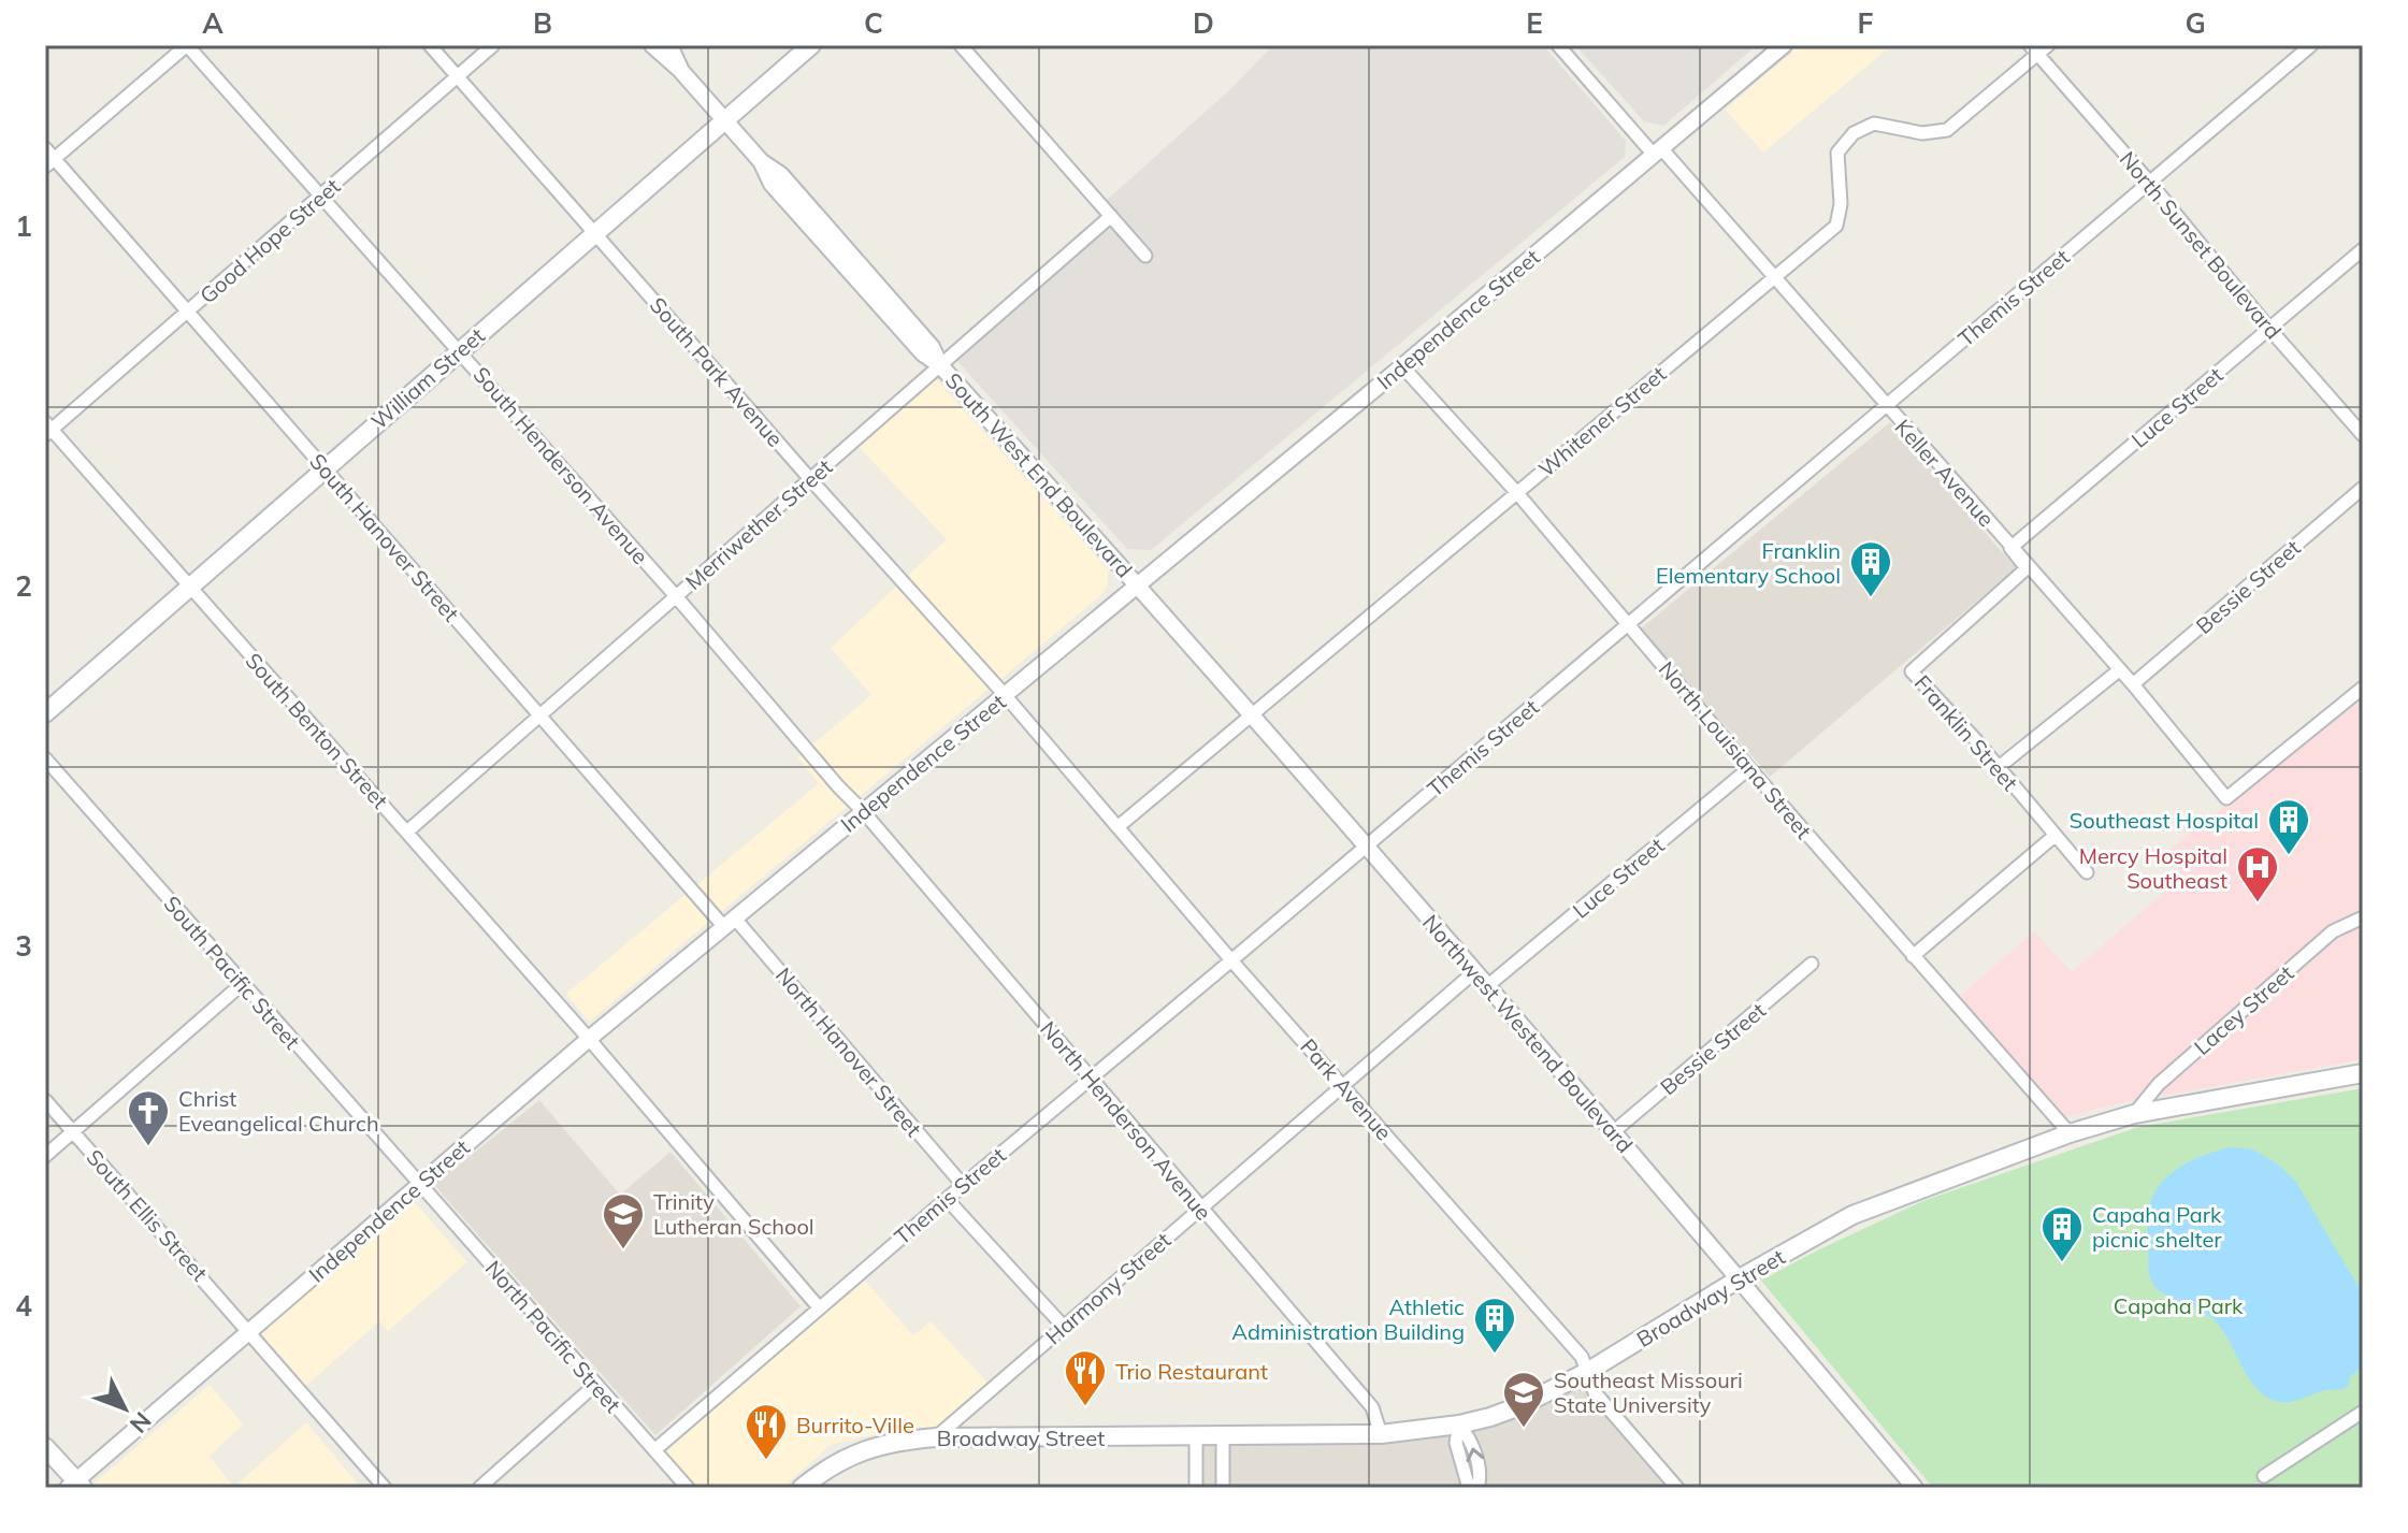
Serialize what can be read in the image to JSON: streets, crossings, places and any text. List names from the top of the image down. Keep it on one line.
{"streets":{"main road":["William Street","Broadway Street"],"street":["Good Hope Street","North Sunset Boulevard","Themis Street","Independence Street","South Park Avenue","Luce Street","Whitener Street","South Henderson Avenue","Keller Avenue","South West End Boulevard","Merriwether Street","South Hanover Street","Bessie Street","South Benton Street","Franklin Street","North Louisiana Street","South Pacific Street","Lacey Street","Northwest Westend Boulevard","North Hanover Street","Park Avenue","North Henderson Avenue","South Ellis Street","Harmony Street","North Pacific Street"]},"crossings":[["Good Hope Street","South Park Avenue"],["Good Hope Street","South Henderson Avenue"],["Good Hope Street","South Hanover Street"],["Good Hope Street","South Benton Street"],["North Sunset Boulevard","Themis Street"],["North Sunset Boulevard","Luce Street"],["North Sunset Boulevard","Whitener Street"],["Themis Street","Keller Avenue"],["Themis Street","South Benton Street"],["Themis Street","North Louisiana Street"],["Themis Street","Northwest Westend Boulevard"],["Themis Street","North Hanover Street"],["Themis Street","Park Avenue"],["Themis Street","North Henderson Avenue"],["Themis Street","North Pacific Street"],["Independence Street","South Park Avenue"],["Independence Street","South Henderson Avenue"],["Independence Street","Keller Avenue"],["Independence Street","South West End Boulevard"],["Independence Street","South Hanover Street"],["Independence Street","South Benton Street"],["Independence Street","North Louisiana Street"],["Independence Street","South Pacific Street"],["Independence Street","Northwest Westend Boulevard"],["Independence Street","North Hanover Street"],["Independence Street","Park Avenue"],["Independence Street","North Henderson Avenue"],["Independence Street","South Ellis Street"],["Independence Street","North Pacific Street"],["South Park Avenue","William Street"],["South Park Avenue","Merriwether Street"],["South Park Avenue","Park Avenue"],["William Street","South Henderson Avenue"],["William Street","South West End Boulevard"],["William Street","South Hanover Street"],["William Street","South Benton Street"],["Luce Street","Keller Avenue"],["Luce Street","Franklin Street"],["Luce Street","North Louisiana Street"],["Luce Street","Northwest Westend Boulevard"],["Whitener Street","Keller Avenue"],["Whitener Street","North Louisiana Street"],["Whitener Street","Northwest Westend Boulevard"],["Whitener Street","Park Avenue"],["South Henderson Avenue","Merriwether Street"],["South Henderson Avenue","North Henderson Avenue"],["Keller Avenue","Bessie Street"],["Keller Avenue","Franklin Street"],["South West End Boulevard","Merriwether Street"],["South West End Boulevard","Northwest Westend Boulevard"],["Merriwether Street","South Hanover Street"],["Merriwether Street","South Benton Street"],["South Hanover Street","North Hanover Street"],["Bessie Street","Northwest Westend Boulevard"],["North Louisiana Street","Broadway Street"],["South Pacific Street","North Pacific Street"],["Lacey Street","Broadway Street"],["Northwest Westend Boulevard","Harmony Street"],["Northwest Westend Boulevard","Broadway Street"],["Park Avenue","Harmony Street"],["Park Avenue","Broadway Street"],["North Henderson Avenue","Harmony Street"],["North Henderson Avenue","Broadway Street"],["Harmony Street","Broadway Street"]],"parks":["Capaha Park"],"places":{"building":["Franklin Elementary School","Southeast Hospital","Capaha Park picnic shelter","Athletic Administration Building"],"hospital":["Mercy Hospital Southeast"],"church":["Christ Eveangelical Church"],"school or university":["Trinity Lutheran School","Southeast Missouri State University"],"restaurant":["Trio Restaurant","Burrito-Ville"]},"north":"bottom right","grid":{"columns":["A","B","C","D","E","F","G"],"rows":["1","2","3","4"]}}
